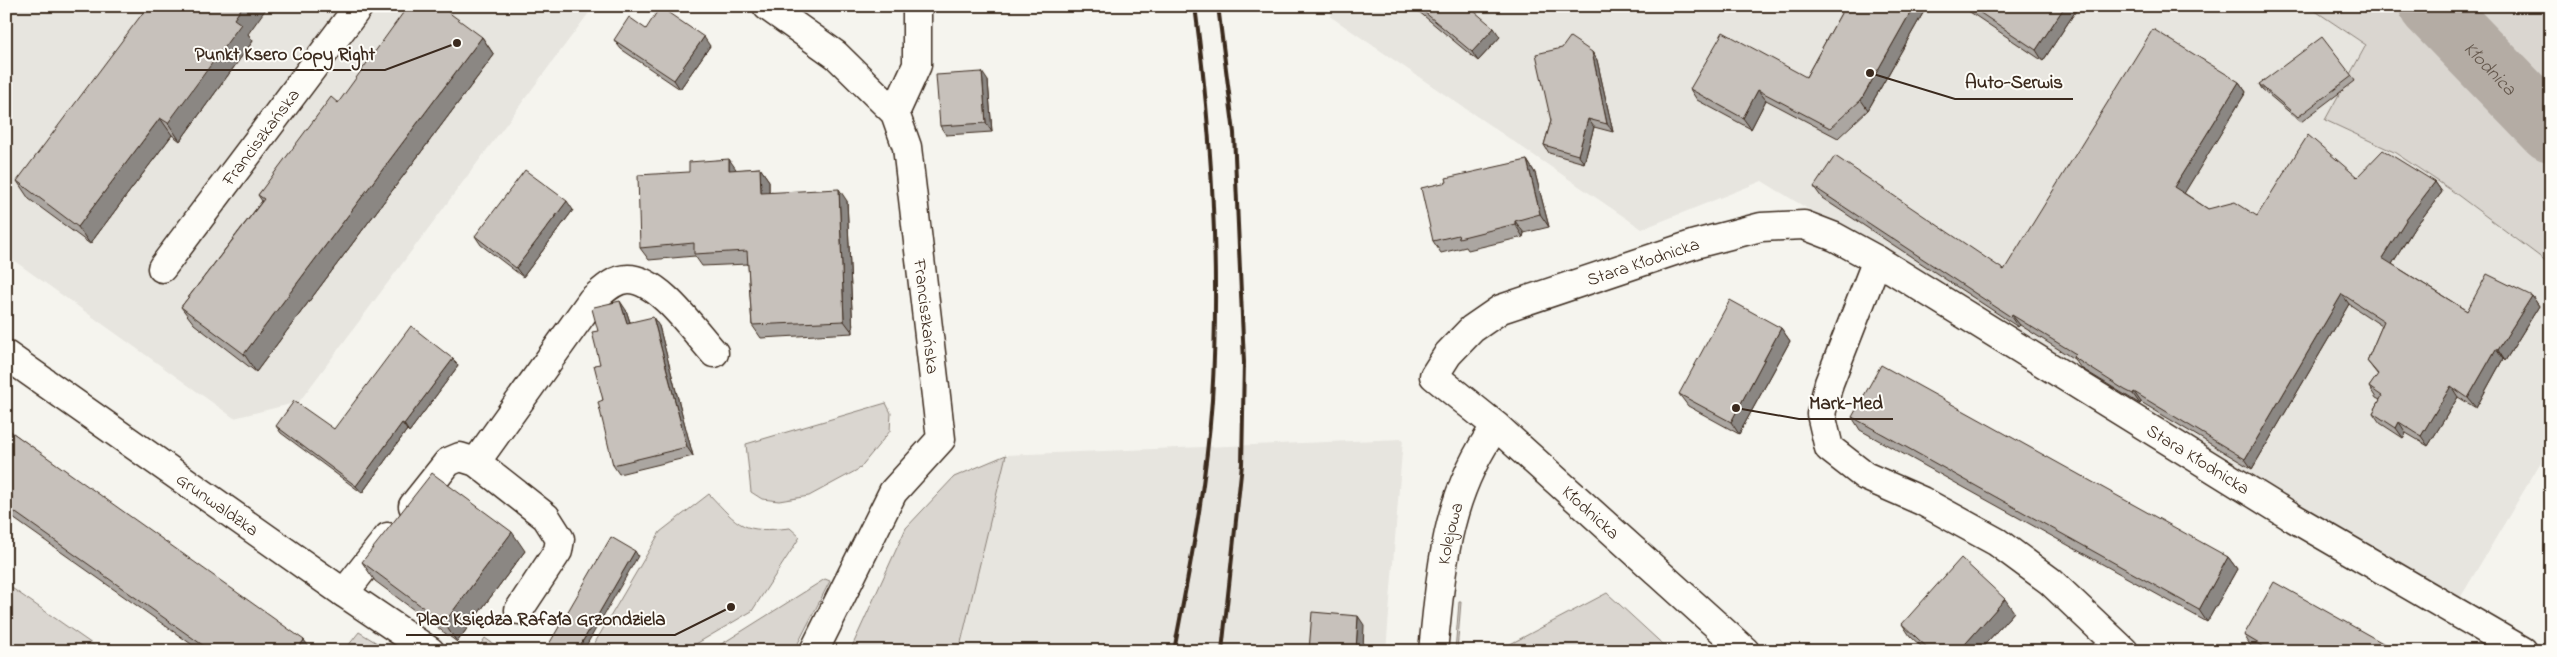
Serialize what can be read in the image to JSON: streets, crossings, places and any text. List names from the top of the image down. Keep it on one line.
{"streets":{"street":["Franciszkańska","Stara Kłodnicka","Grunwaldzka","Kłodnicka","Kolejowa"]},"crossings":[["Stara Kłodnicka","Kłodnicka"],["Kłodnicka","Kolejowa"]],"water":["Kłodnica"],"places":["Punkt Ksero Copy Right","Auto-Serwis","Mark-Med","Plac Księdza Rafała Grzondziela"]}
